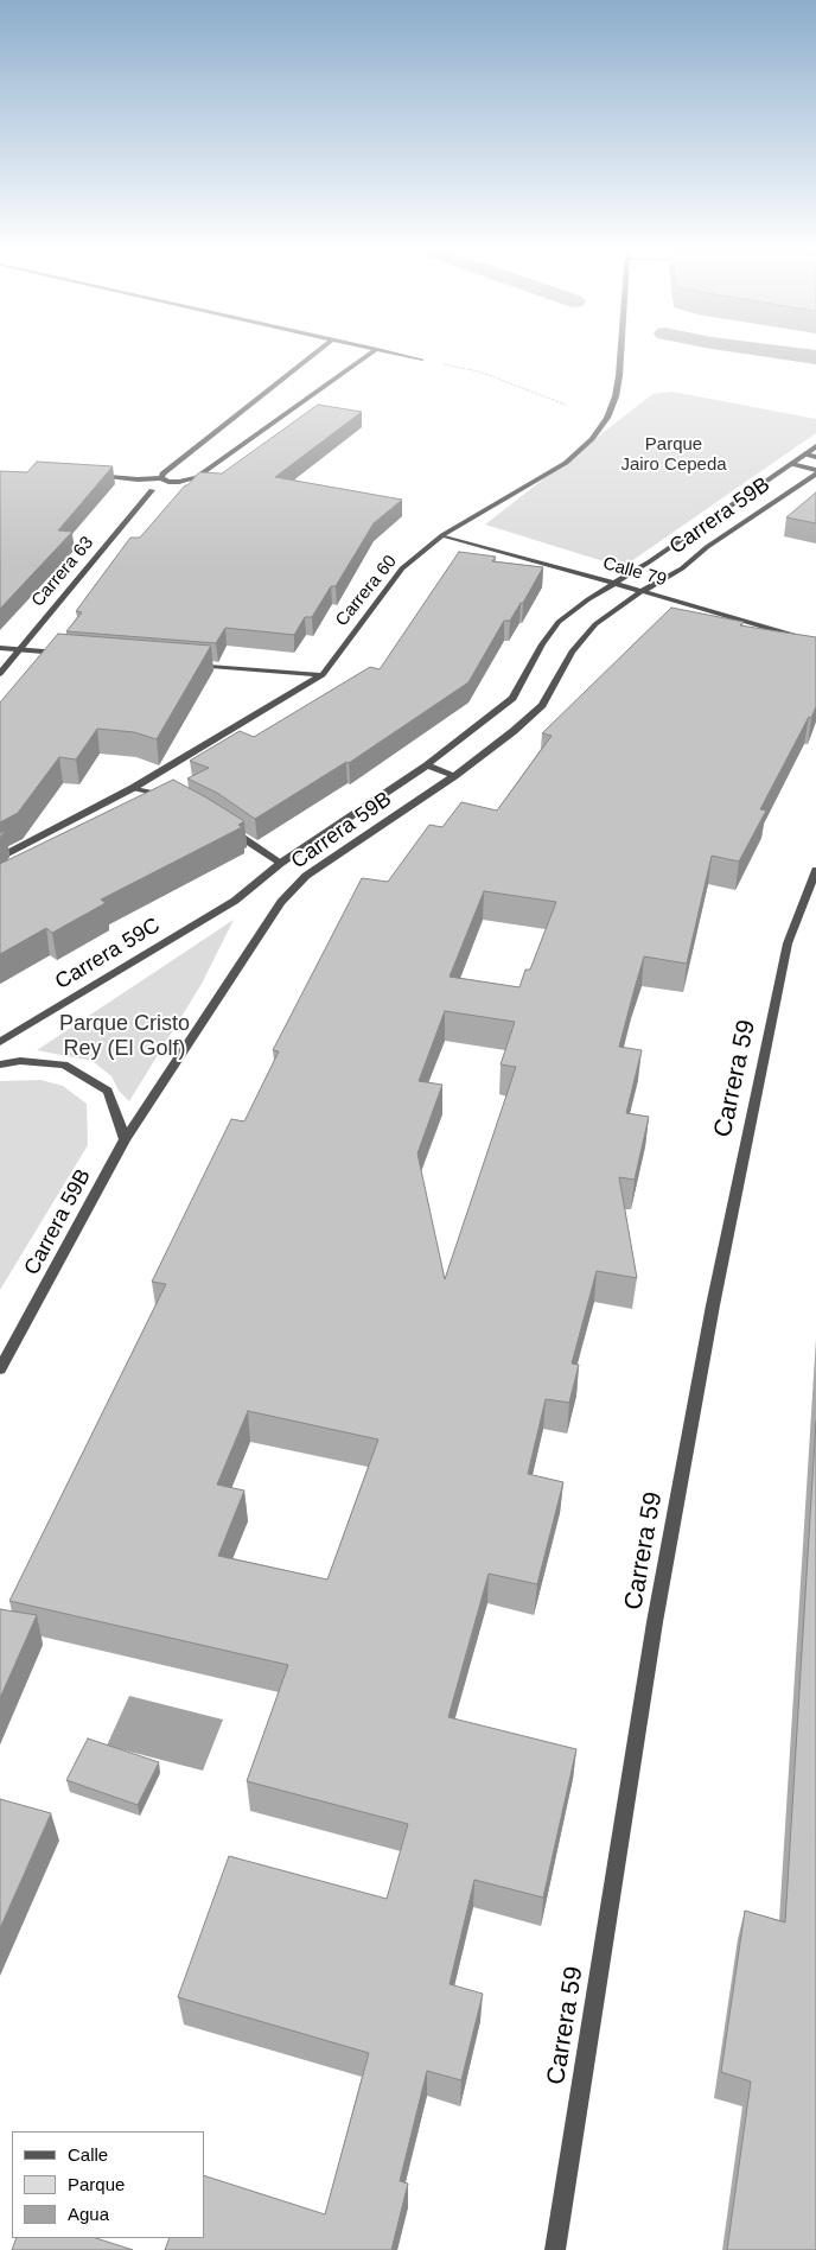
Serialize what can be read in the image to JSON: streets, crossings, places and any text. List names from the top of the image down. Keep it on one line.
{"streets":{"street":["Carrera 59B","Carrera 63","Calle 79","Carrera 60","Carrera 59C","Carrera 59"]},"crossings":[["Carrera 59B","Calle 79"],["Carrera 59B","Carrera 59C"],["Calle 79","Carrera 60"]],"parks":["Parque Jairo Cepeda","Parque Cristo Rey (El Golf)"],"legend":["Calle","Parque","Agua"]}
